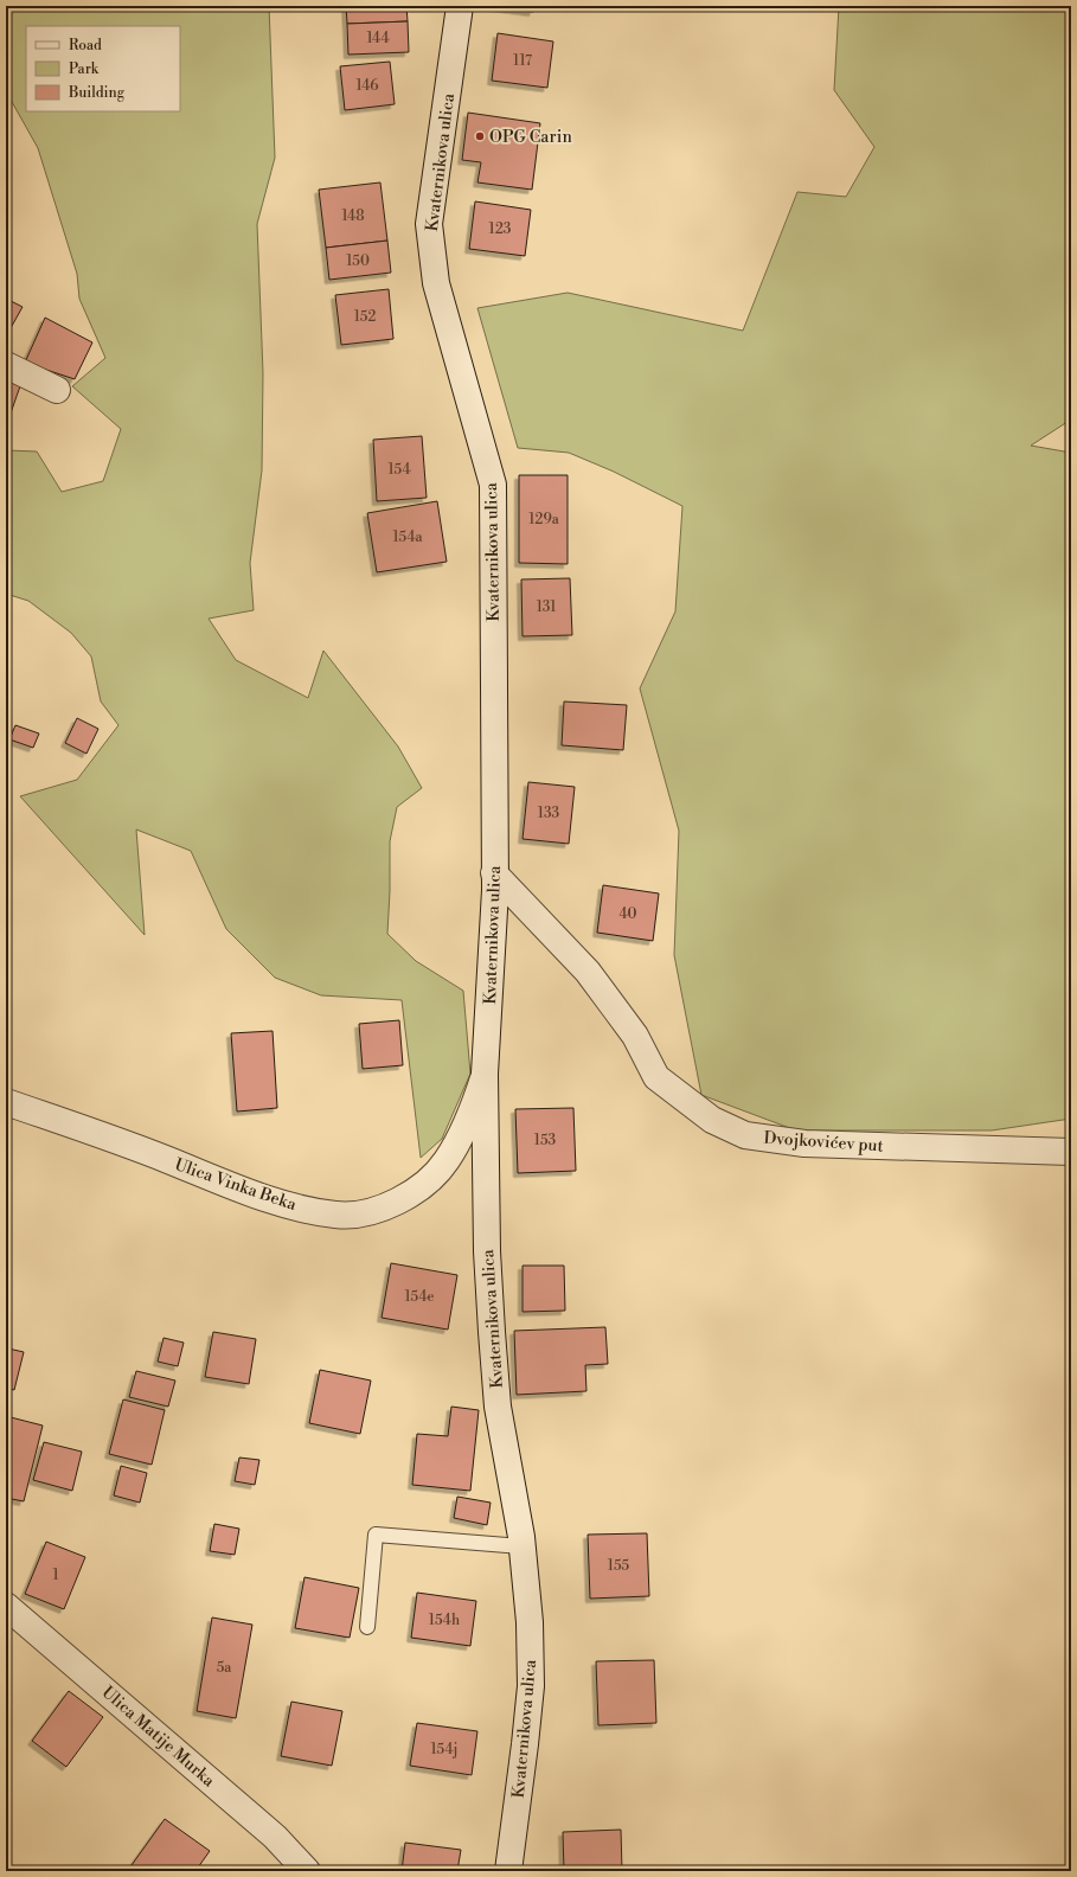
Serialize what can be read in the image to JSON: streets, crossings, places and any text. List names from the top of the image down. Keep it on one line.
{"streets":{"street":["Kvaternikova ulica","Dvojkovićev put","Ulica Vinka Beka","Ulica Matije Murka"]},"crossings":[["Kvaternikova ulica","Dvojkovićev put"],["Kvaternikova ulica","Ulica Vinka Beka"]],"places":["OPG Carin"],"house_numbers":["144","117","146","148","123","150","152","154","129a","154a","131","133","40","153","154e","155","1","154h","5a","154j"],"legend":["Road","Park","Building"]}
